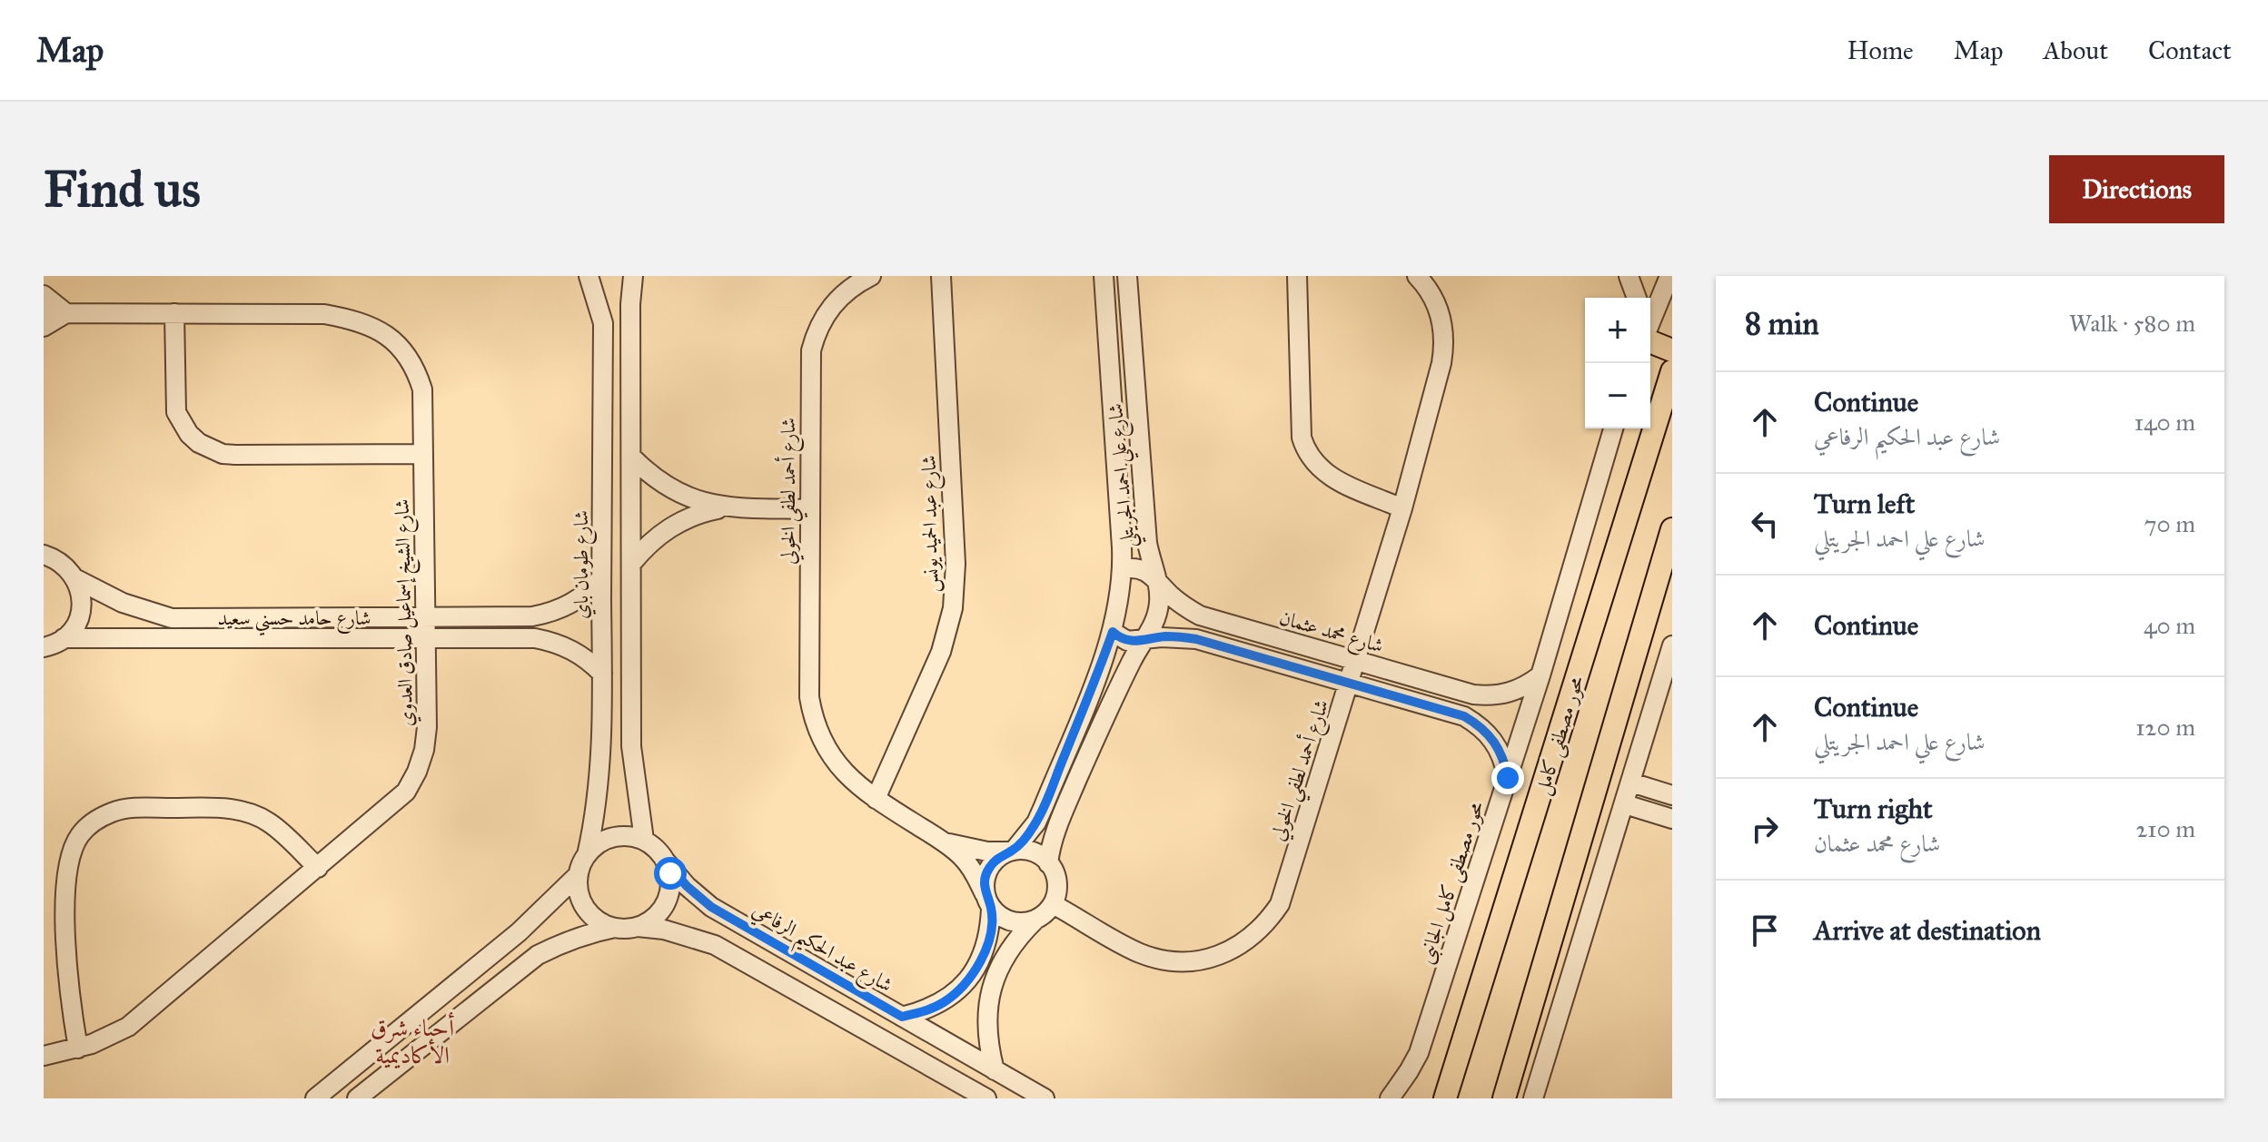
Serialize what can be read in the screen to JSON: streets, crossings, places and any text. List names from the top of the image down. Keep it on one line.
{"streets":{"main road":["محور مصطفى كامل"],"street":["شارع علي احمد الجريتلي","شارع أحمد لطفي الخولي","شارع عبد الحميد يونس","شارع طومان باي","شارع الشيخ إسماعيل صادق العدوي","شارع حامد حسني سعيد","شارع محمد عثمان","محور مصطفى كامل الجانبى","شارع عبد الحكيم الرفاعي"]},"crossings":[["شارع علي احمد الجريتلي","شارع أحمد لطفي الخولي"],["شارع علي احمد الجريتلي","شارع محمد عثمان"],["شارع أحمد لطفي الخولي","شارع عبد الحميد يونس"],["شارع أحمد لطفي الخولي","شارع محمد عثمان"],["شارع طومان باي","شارع حامد حسني سعيد"],["شارع طومان باي","شارع عبد الحكيم الرفاعي"],["شارع الشيخ إسماعيل صادق العدوي","شارع حامد حسني سعيد"],["شارع محمد عثمان","محور مصطفى كامل الجانبى"]],"districts":["أحياء شرق الأكاديمية"],"page":{"header":"Map","nav":["Home","Map","About","Contact"],"buttons":"Directions","title":"Find us","heading":["8 min","Walk · 580 m"],"map_buttons":["+","−"],"list":[["Continue","شارع عبد الحكيم الرفاعي","140 m"],["Turn left","شارع علي احمد الجريتلي","70 m"],["Continue","40 m"],["Continue","شارع علي احمد الجريتلي","120 m"],["Turn right","شارع محمد عثمان","210 m"],"Arrive at destination"]}}
